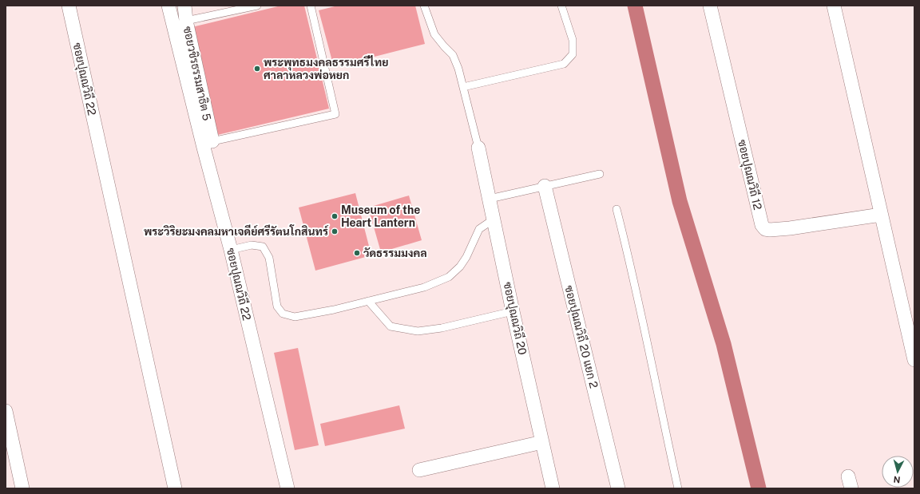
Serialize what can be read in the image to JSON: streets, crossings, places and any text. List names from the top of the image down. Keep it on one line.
{"streets":{"street":["ซอยวชิรธรรมสาธิต 5","ซอยปุณณวิถี 22","ซอยปุณณวิถี 12","ซอยปุณณวิถี 20","ซอยปุณณวิถี 20 แยก 2"]},"crossings":[["ซอยวชิรธรรมสาธิต 5","ซอยปุณณวิถี 22"]],"places":["พระพุทธมงคลธรรมศรีไทย ศาลาหลวงพ่อหยก","Museum of the Heart Lantern","พระวิริยะมงคลมหาเจดีย์ศรีรัตนโกสินทร์","วัดธรรมมงคล"],"north":"bottom"}
